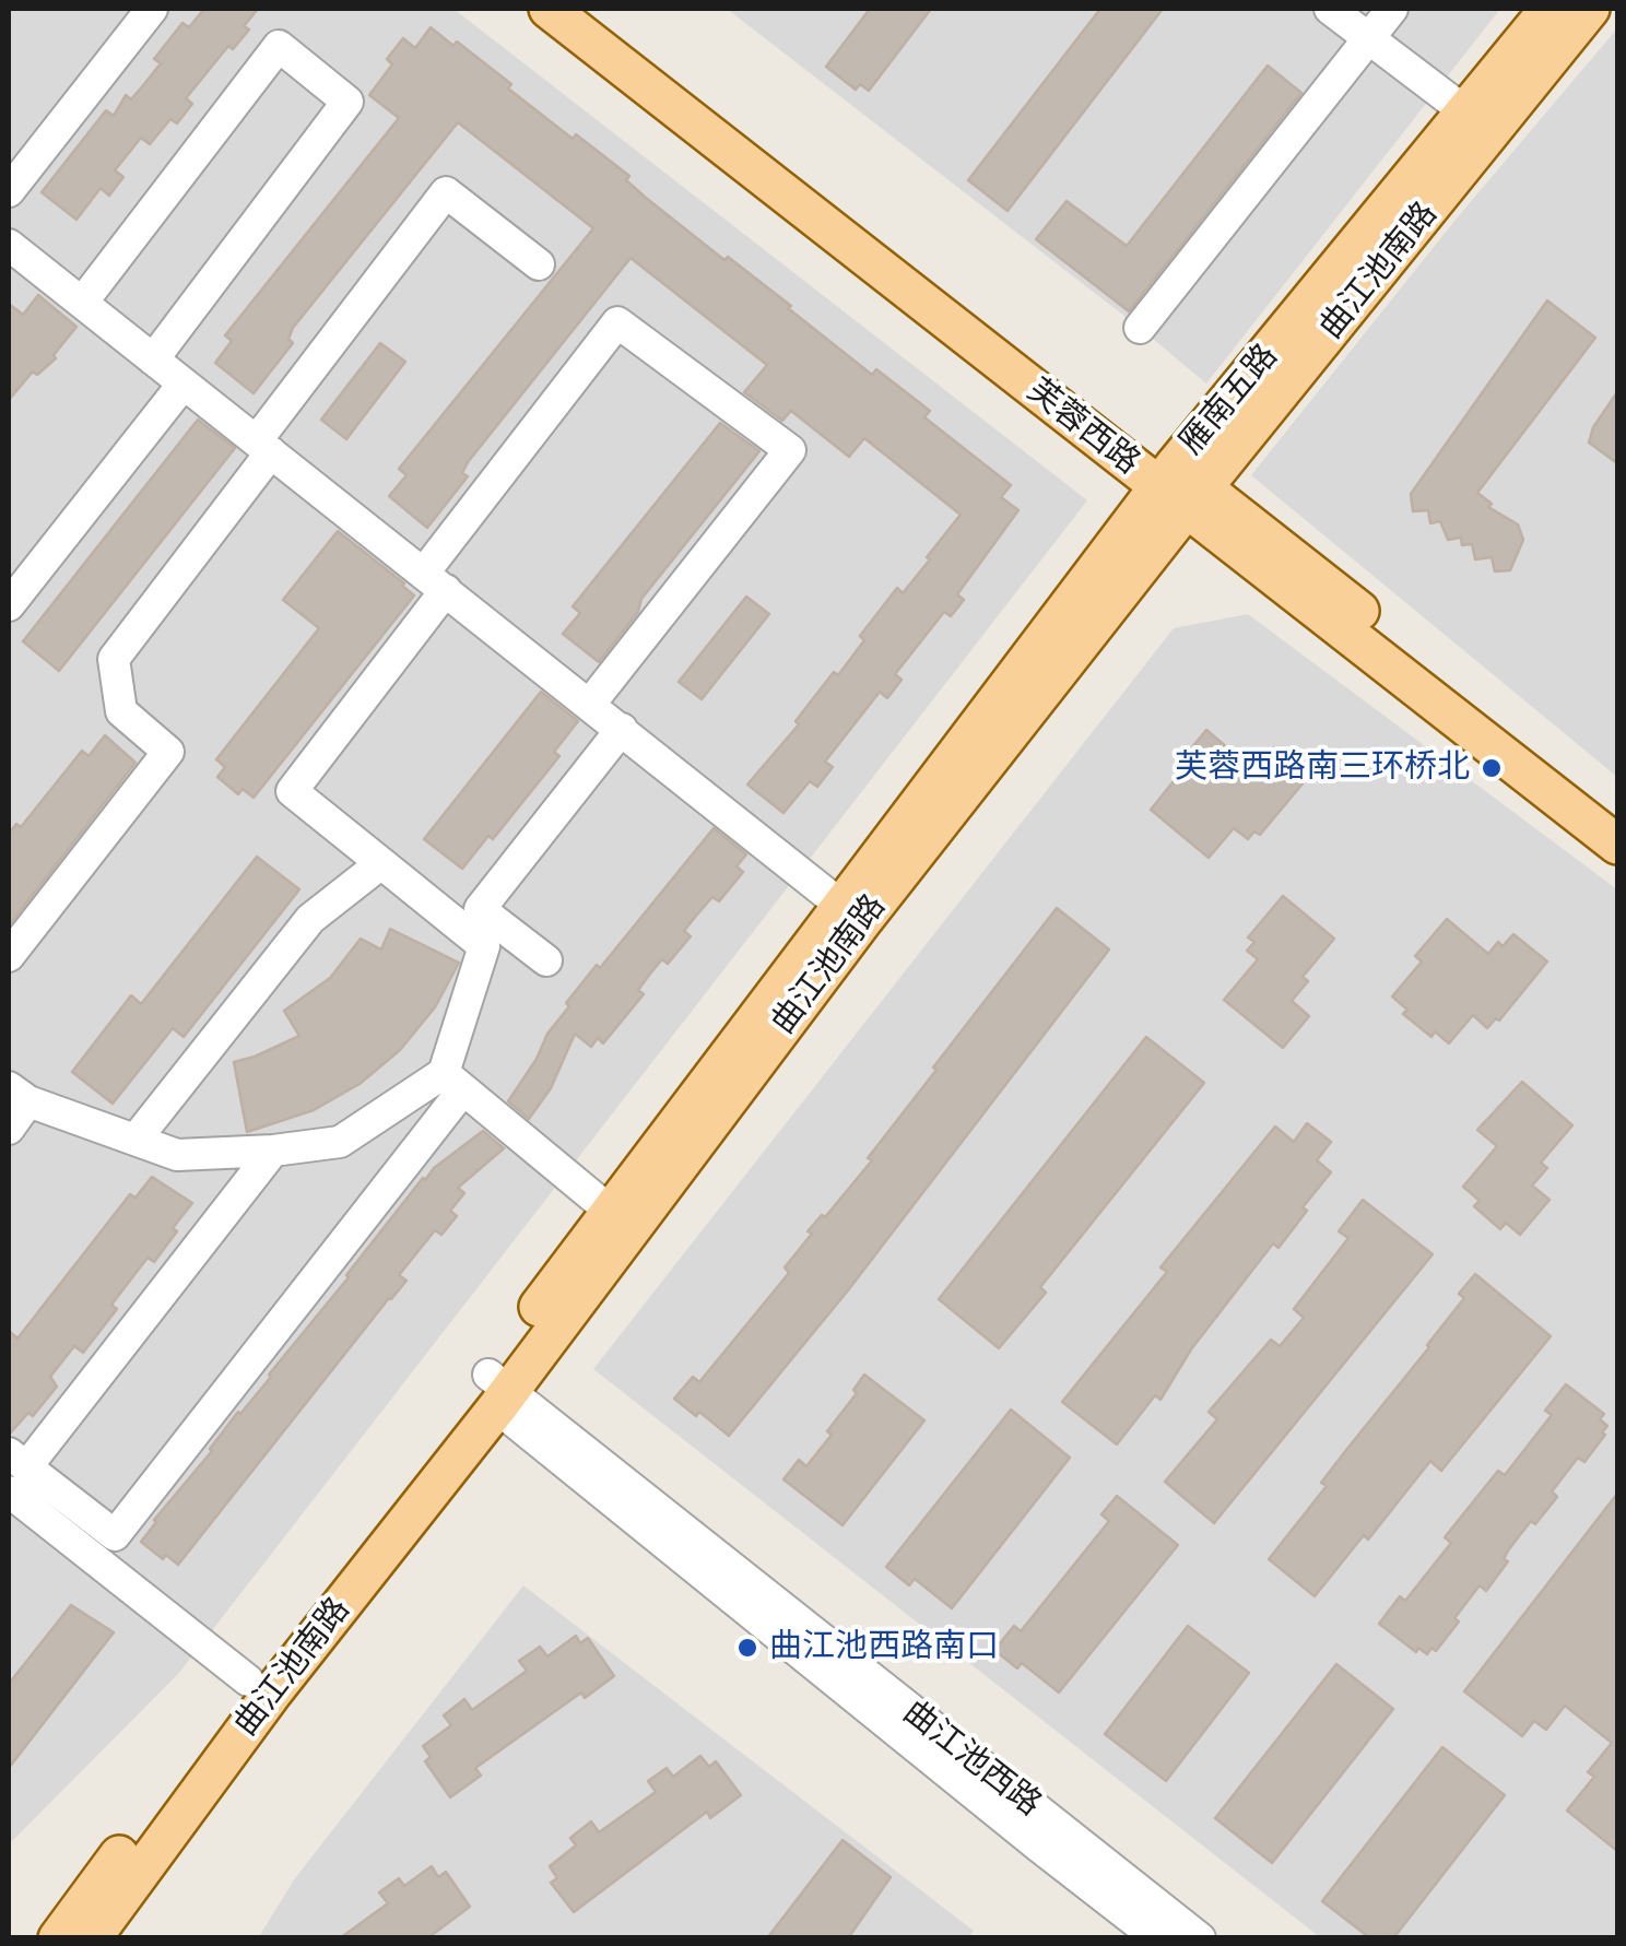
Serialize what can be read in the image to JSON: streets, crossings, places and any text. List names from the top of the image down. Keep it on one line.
{"streets":{"main road":["曲江池南路","雁南五路","芙蓉西路"],"street":["曲江池西路"]},"crossings":[["曲江池南路","雁南五路"],["曲江池南路","芙蓉西路"],["曲江池南路","曲江池西路"],["雁南五路","芙蓉西路"]],"places":["芙蓉西路南三环桥北","曲江池西路南口"]}
